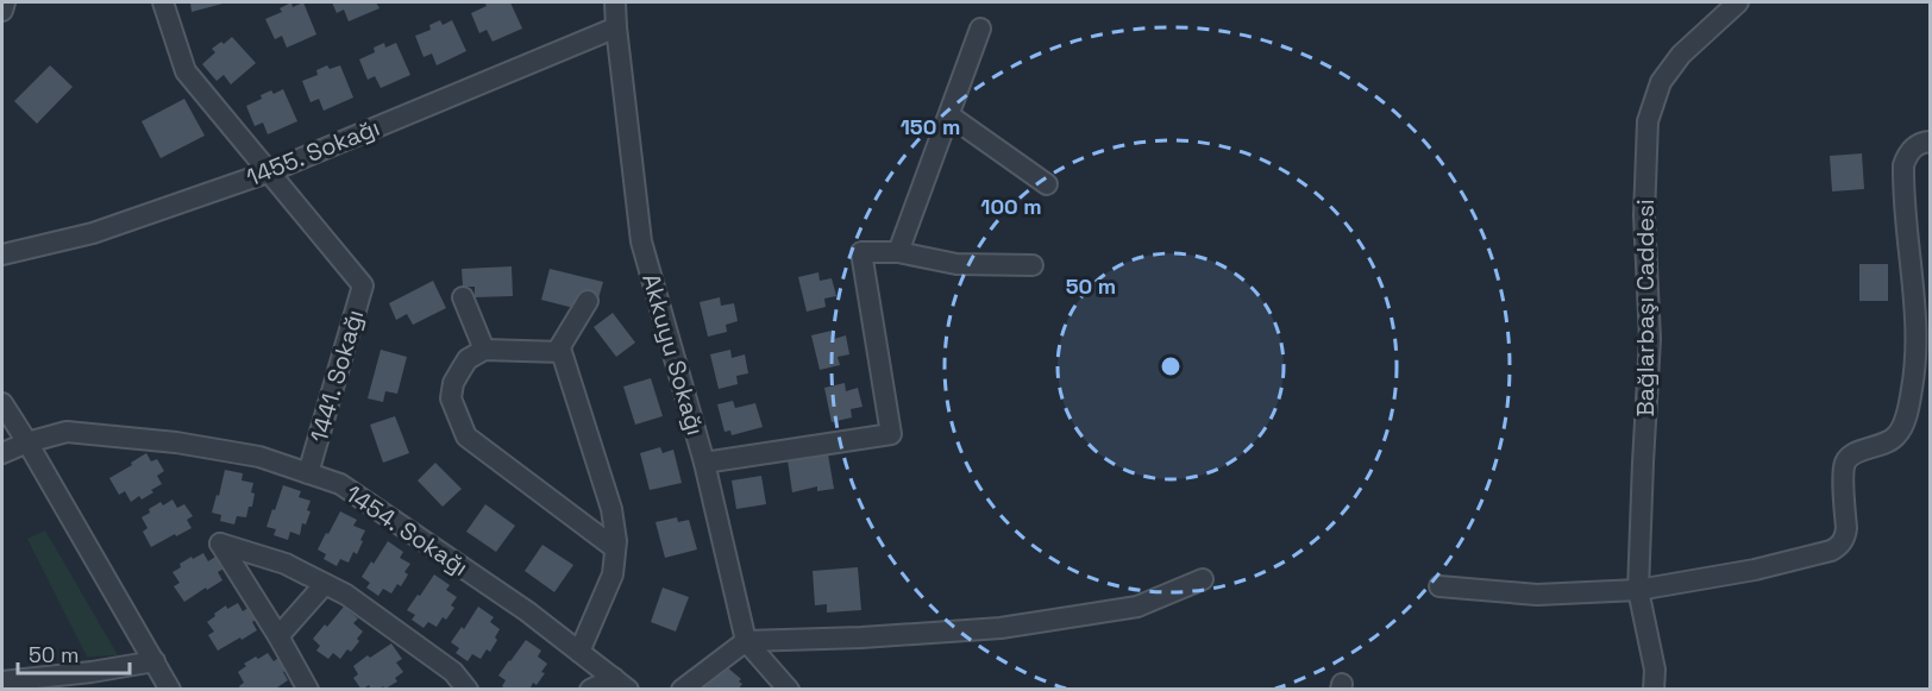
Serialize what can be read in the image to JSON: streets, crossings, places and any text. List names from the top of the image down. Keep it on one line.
{"streets":{"street":["1455. Sokağı","Bağlarbaşı Caddesi","Akkuyu Sokağı","1441. Sokağı","1454. Sokağı"]},"crossings":[["1455. Sokağı","Akkuyu Sokağı"],["1455. Sokağı","1441. Sokağı"],["1441. Sokağı","1454. Sokağı"]],"scale_bar":"50 m","rings":["150 m","100 m","50 m"]}
